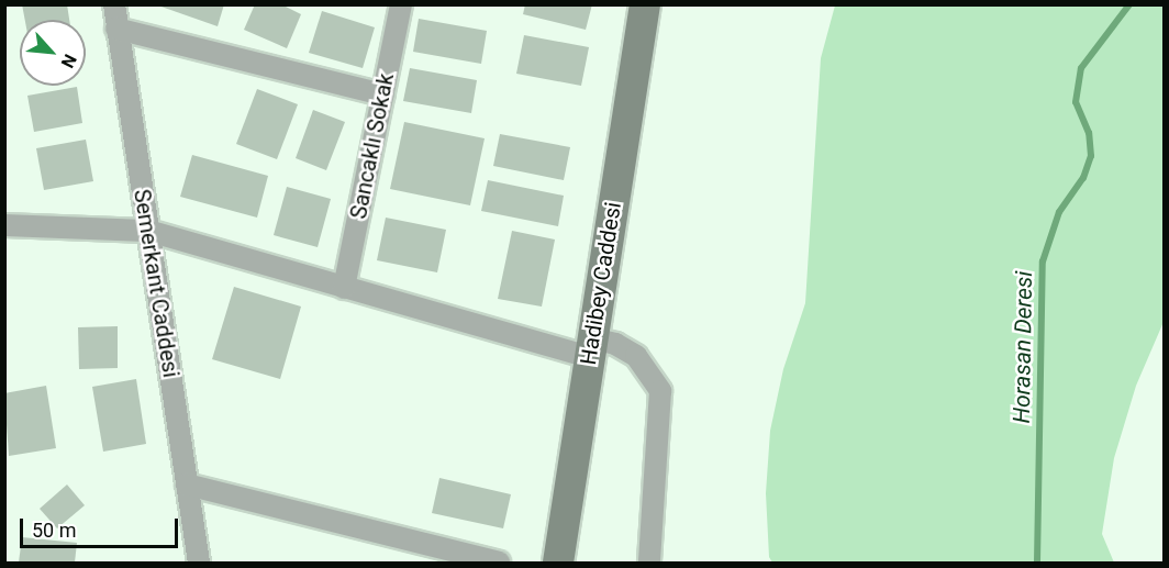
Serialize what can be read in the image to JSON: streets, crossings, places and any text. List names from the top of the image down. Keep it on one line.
{"streets":{"main road":["Hadibey Caddesi"],"street":["Sancaklı Sokak","Semerkant Caddesi"]},"water":["Horasan Deresi"],"scale_bar":"50 m","north":"bottom right"}
